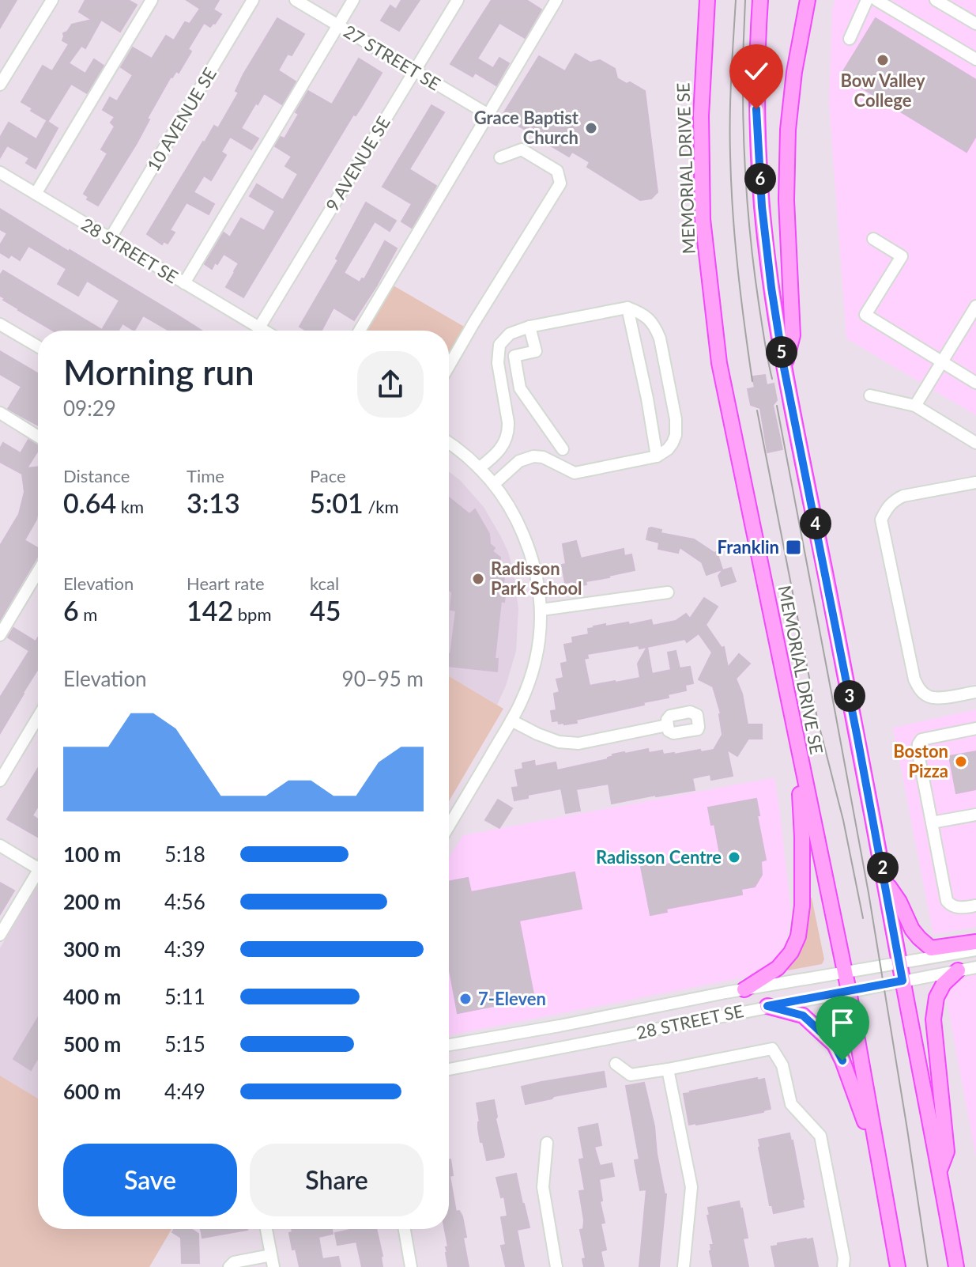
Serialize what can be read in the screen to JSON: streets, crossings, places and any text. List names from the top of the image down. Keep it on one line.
{"streets":{"main road":["MEMORIAL DRIVE SE"],"street":["27 STREET SE","10 AVENUE SE","9 AVENUE SE","28 STREET SE"]},"crossings":[["27 STREET SE","9 AVENUE SE"],["10 AVENUE SE","28 STREET SE"],["9 AVENUE SE","28 STREET SE"],["MEMORIAL DRIVE SE","28 STREET SE"]],"places":{"other":["Bow Valley College","Grace Baptist Church","Radisson Park School","Boston Pizza","Radisson Centre","7-Eleven"],"transit":["Franklin"]},"page":{"pins":["6","5","4","3","2"],"heading":["Morning run","09:29"],"stats":[["Distance","0.64 km"],["Time","3:13"],["Pace","5:01 /km"],["Elevation","6 m"],["Heart rate","142 bpm"],["kcal","45"]],"chart":["Elevation","90–95 m"],"list":[{"name":"100 m","note":"5:18"},{"name":"200 m","note":"4:56"},{"name":"300 m","note":"4:39"},{"name":"400 m","note":"5:11"},{"name":"500 m","note":"5:15"},{"name":"600 m","note":"4:49"}],"buttons":["Save","Share"]}}
